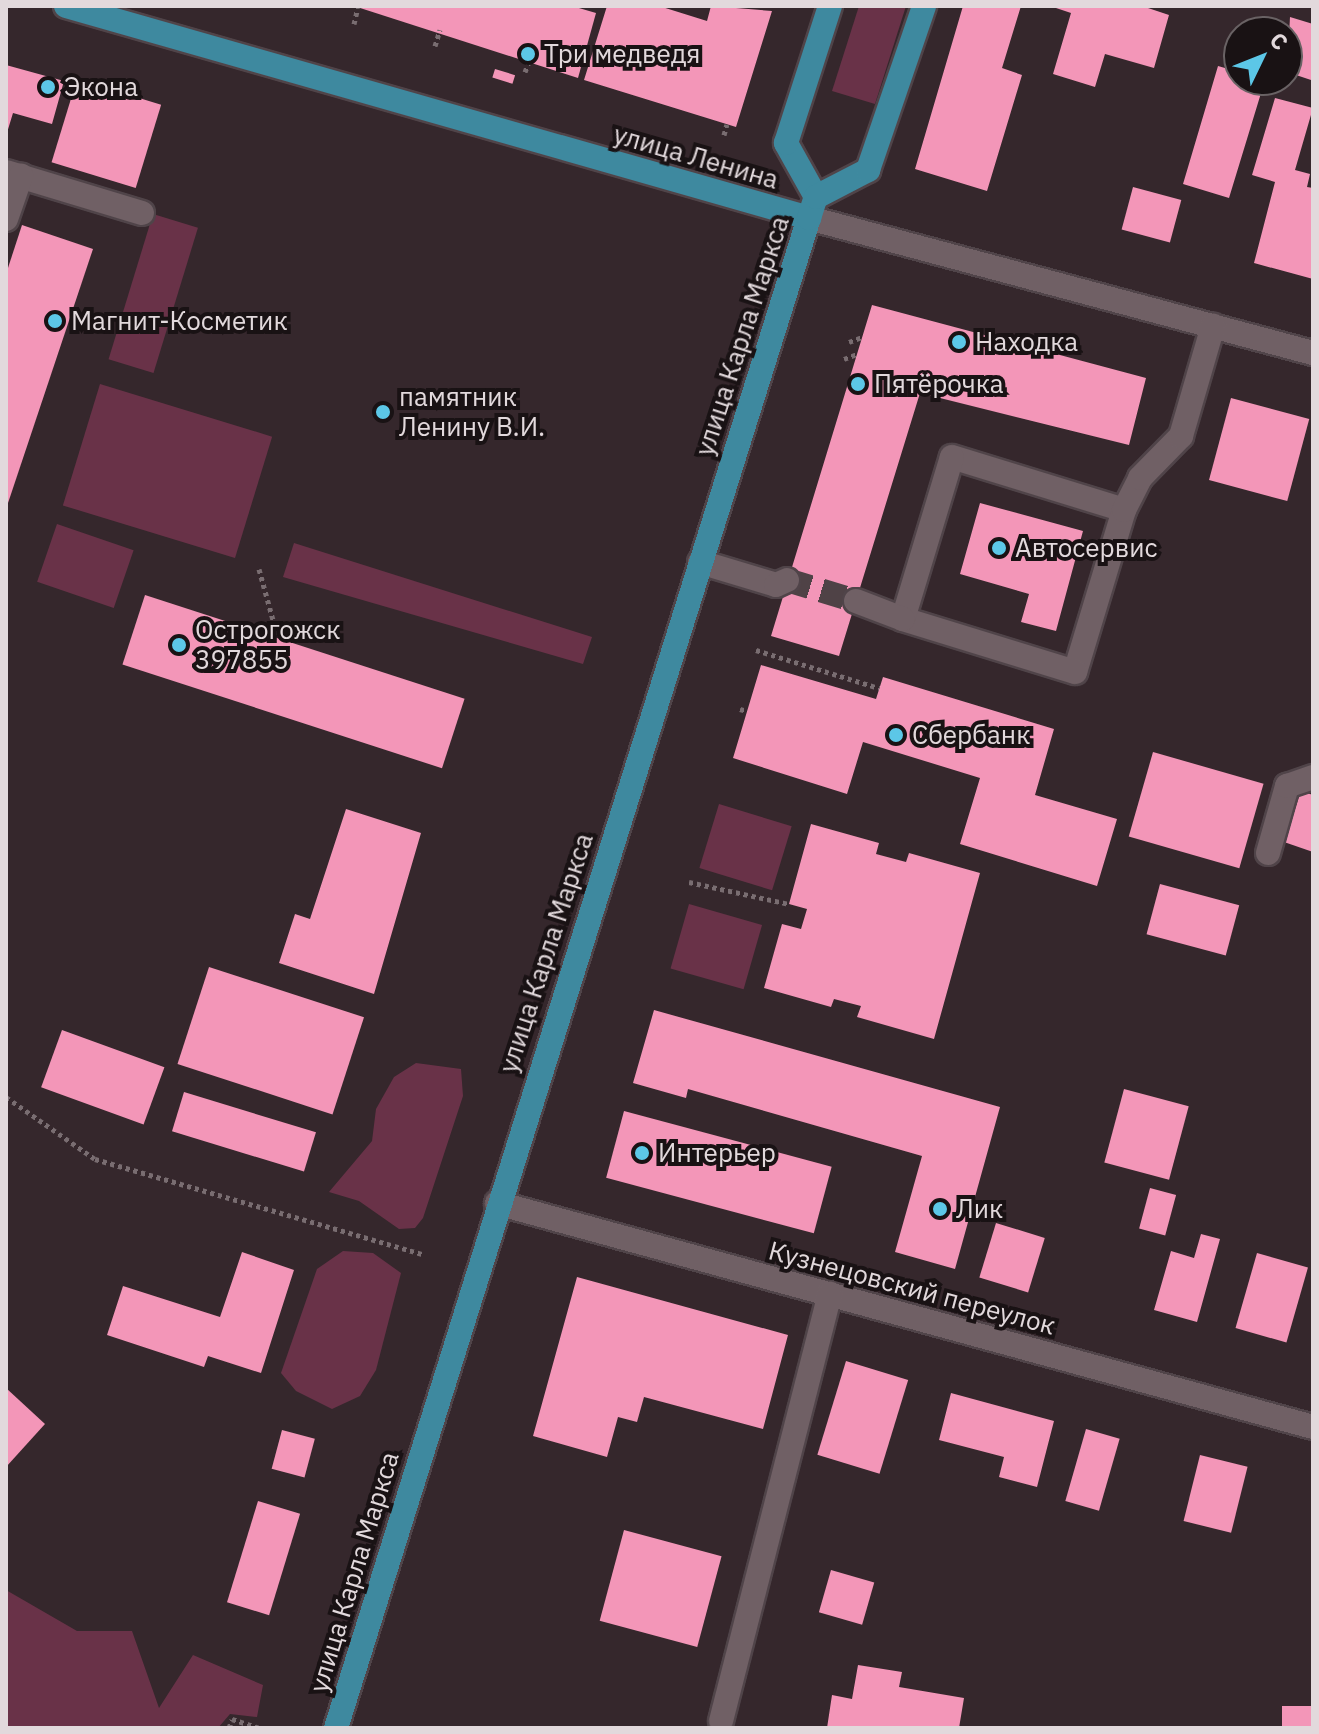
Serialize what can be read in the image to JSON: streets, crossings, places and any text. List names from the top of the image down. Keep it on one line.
{"streets":{"main road":["улица Ленина","улица Карла Маркса"],"street":["Кузнецовский переулок"]},"crossings":[["улица Ленина","улица Карла Маркса"],["улица Карла Маркса","Кузнецовский переулок"]],"places":["Три медведя","Экона","Магнит-Косметик","Находка","Пятёрочка","памятник Ленину В.И.","Автосервис","Острогожск 397855","Сбербанк","Интерьер","Лик"],"north":"top right"}
